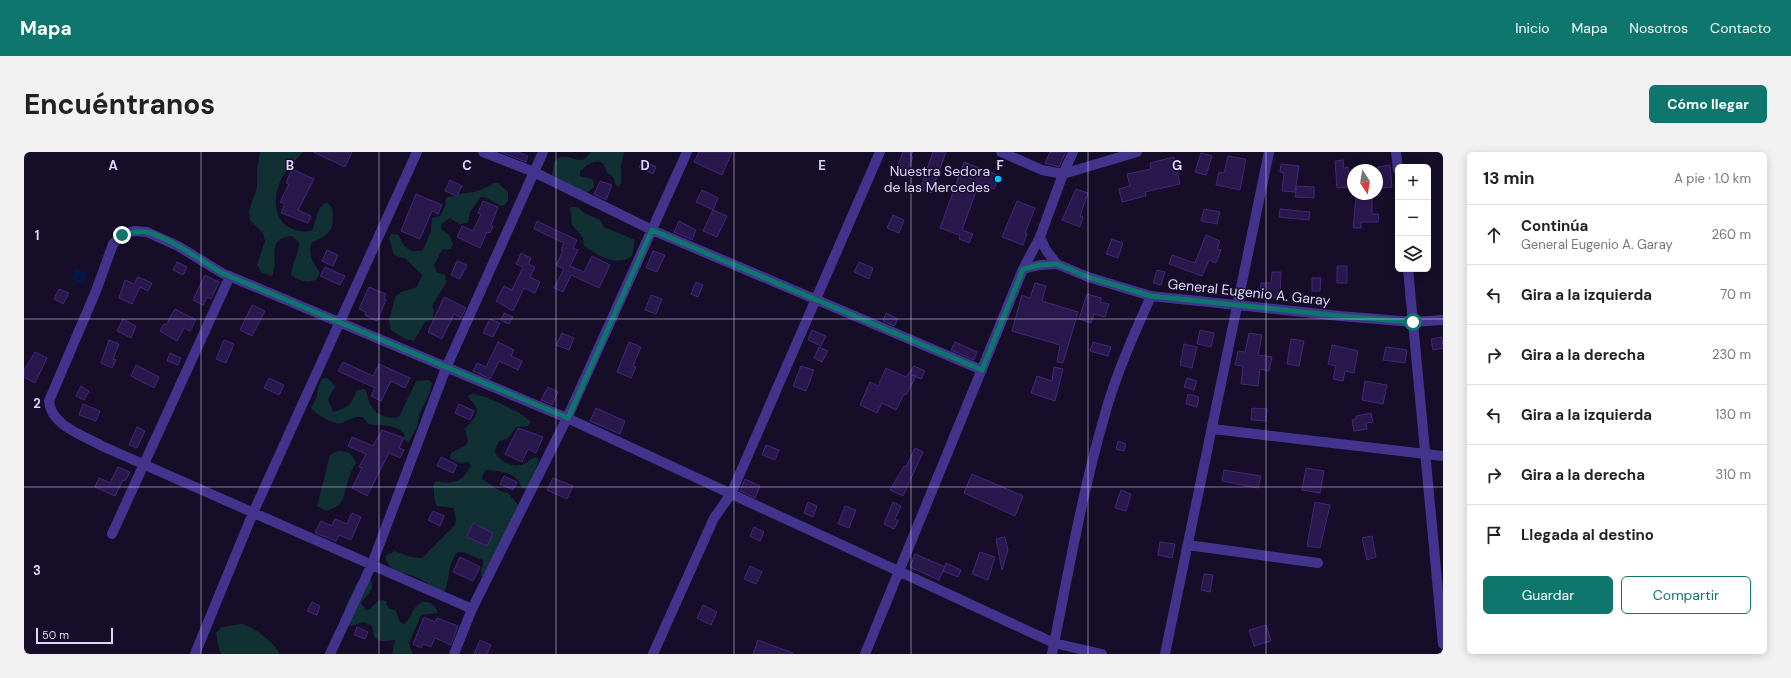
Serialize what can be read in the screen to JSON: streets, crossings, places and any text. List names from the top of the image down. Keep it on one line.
{"streets":{"street":["General Eugenio A. Garay"]},"places":["Nuestra Sedora de las Mercedes"],"scale_bar":"50 m","north":"bottom","page":{"header":"Mapa","nav":["Inicio","Mapa","Nosotros","Contacto"],"buttons":["Cómo llegar",["Guardar","Compartir"]],"title":"Encuéntranos","heading":["13 min","A pie · 1.0 km"],"map_buttons":["+","−"],"list":[["Continúa","General Eugenio A. Garay","260 m"],["Gira a la izquierda","70 m"],["Gira a la derecha","230 m"],["Gira a la izquierda","130 m"],["Gira a la derecha","310 m"],"Llegada al destino"],"scale":"50 m"},"grid":{"columns":["A","B","C","D","E","F","G"],"rows":["1","2","3"]}}
